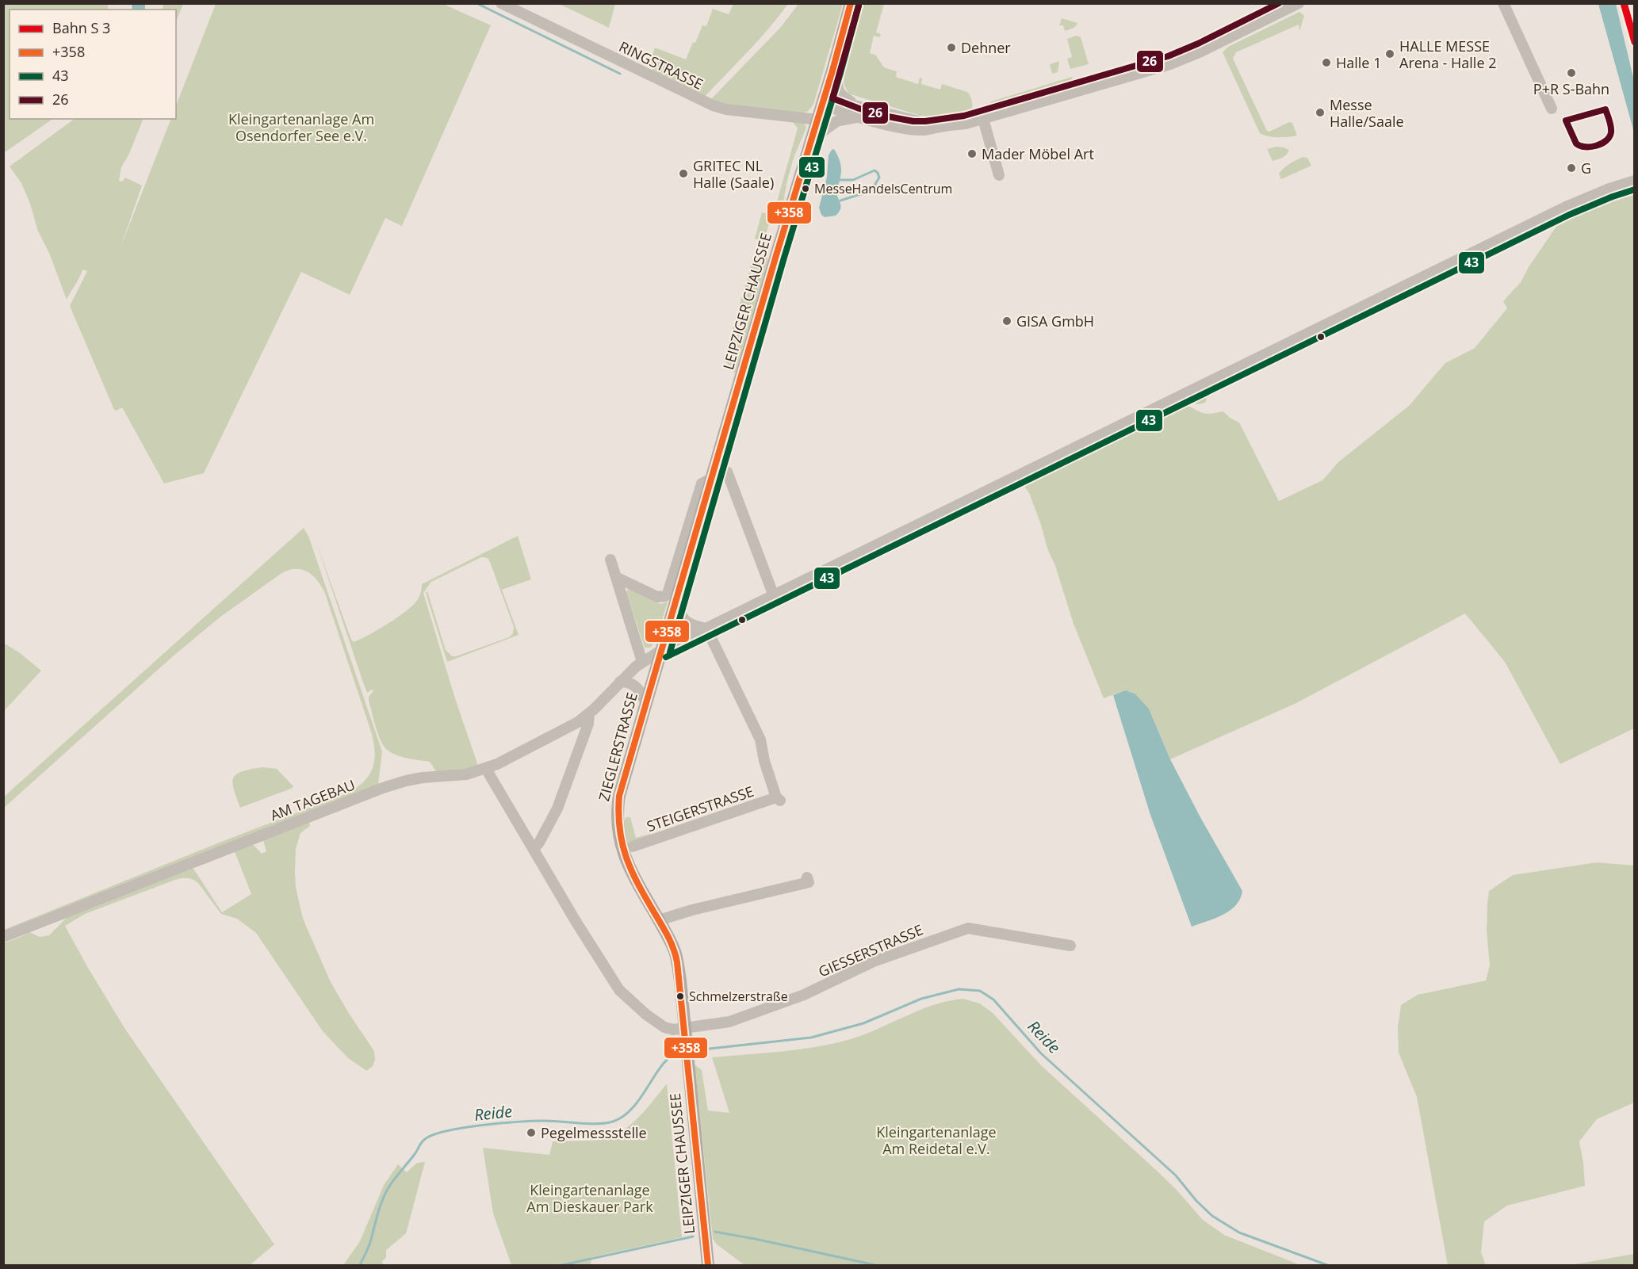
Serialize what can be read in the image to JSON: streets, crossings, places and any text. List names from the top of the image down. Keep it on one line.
{"streets":{"main road":["LEIPZIGER CHAUSSEE","ZIEGLERSTRASSE"],"street":["RINGSTRASSE","AM TAGEBAU","STEIGERSTRASSE","GIESSERSTRASSE"]},"crossings":[["RINGSTRASSE","LEIPZIGER CHAUSSEE"],["LEIPZIGER CHAUSSEE","ZIEGLERSTRASSE"],["ZIEGLERSTRASSE","AM TAGEBAU"],["ZIEGLERSTRASSE","GIESSERSTRASSE"],["AM TAGEBAU","STEIGERSTRASSE"]],"water":["Reide"],"parks":["Kleingartenanlage Am Osendorfer See e.V.","Kleingartenanlage Am Reidetal e.V.","Kleingartenanlage Am Dieskauer Park"],"places":["Dehner","HALLE MESSE Arena - Halle 2","Halle 1","P+R S-Bahn","Messe Halle/Saale","Mader Möbel Art","G","GRITEC NL Halle (Saale)","MesseHandelsCentrum","GISA GmbH","Schmelzerstraße","Pegelmessstelle"],"lines":["transit line +358","transit line 26","transit line 43"],"legend":["Bahn S 3","+358","43","26"]}
